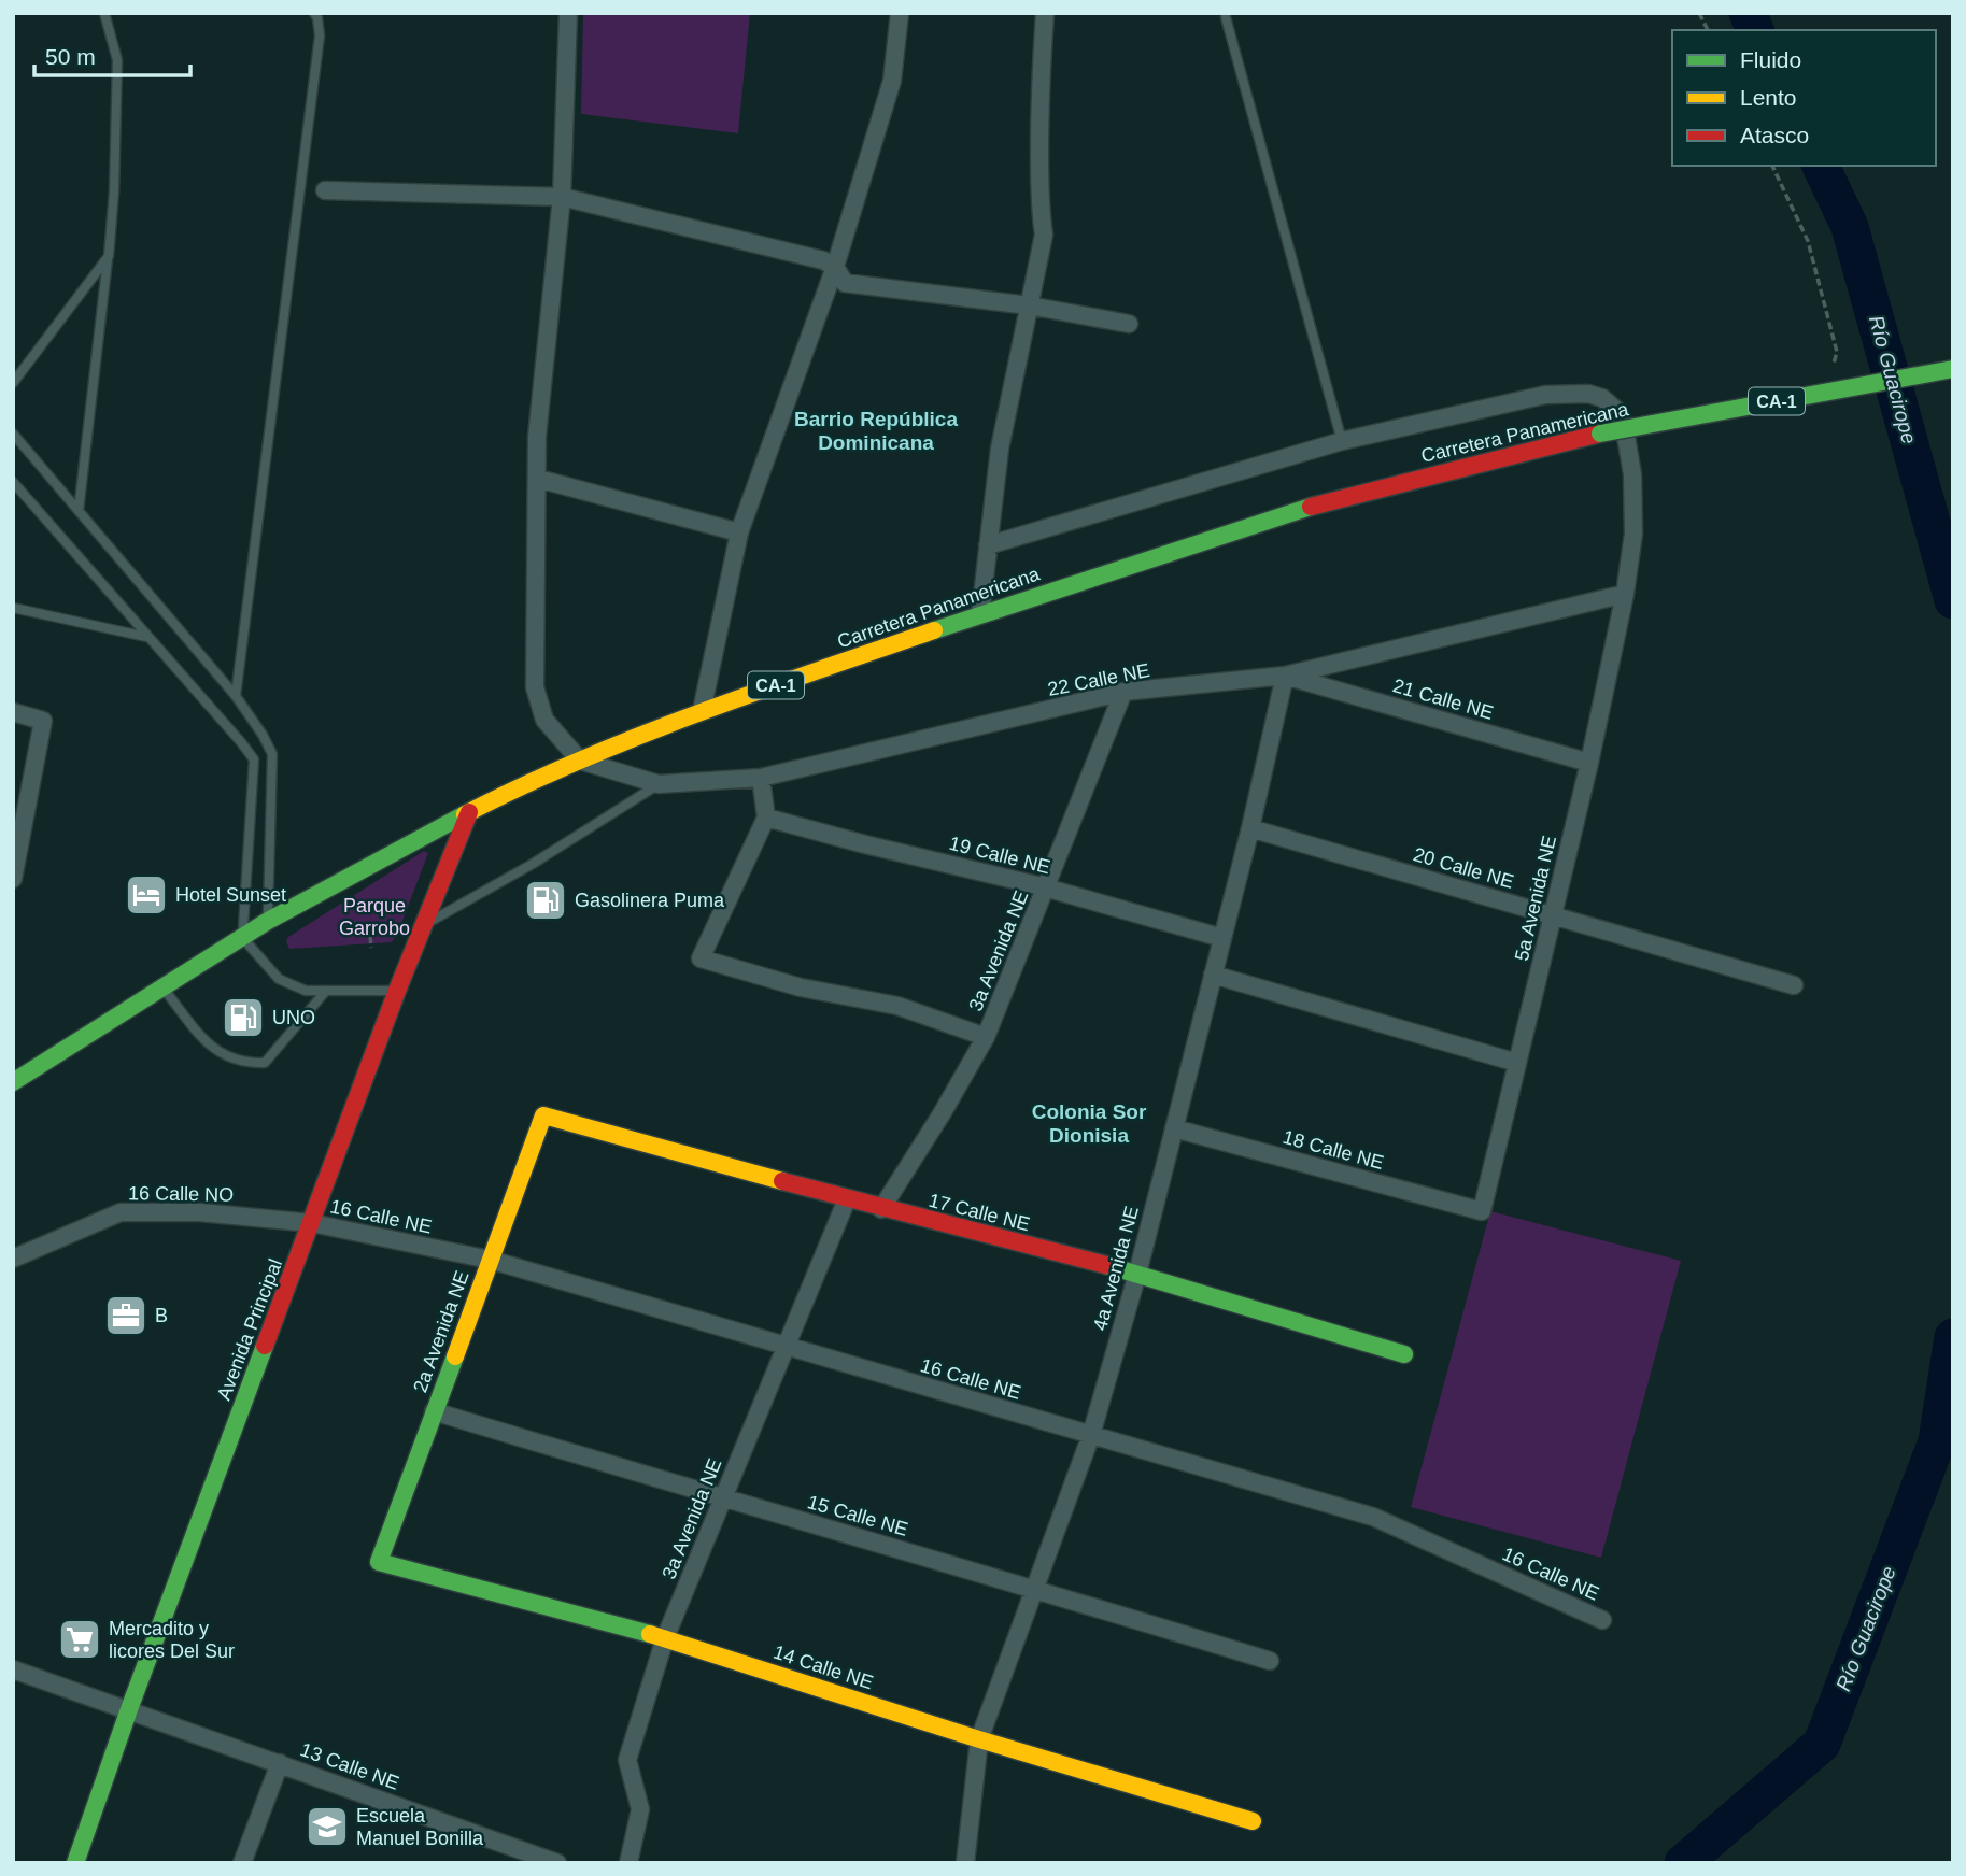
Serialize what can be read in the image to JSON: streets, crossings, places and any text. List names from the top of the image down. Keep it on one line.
{"streets":{"main road":["CA-1","Carretera Panamericana","17 Calle NE","Avenida Principal","2a Avenida NE","14 Calle NE"],"street":["22 Calle NE","21 Calle NE","19 Calle NE","20 Calle NE","5a Avenida NE","3a Avenida NE","18 Calle NE","16 Calle NO","16 Calle NE","4a Avenida NE","15 Calle NE","13 Calle NE"]},"crossings":[["Carretera Panamericana","22 Calle NE"],["Carretera Panamericana","Avenida Principal"],["22 Calle NE","21 Calle NE"],["22 Calle NE","5a Avenida NE"],["22 Calle NE","3a Avenida NE"],["22 Calle NE","4a Avenida NE"],["21 Calle NE","5a Avenida NE"],["21 Calle NE","4a Avenida NE"],["19 Calle NE","3a Avenida NE"],["19 Calle NE","4a Avenida NE"],["20 Calle NE","5a Avenida NE"],["20 Calle NE","4a Avenida NE"],["5a Avenida NE","18 Calle NE"],["3a Avenida NE","17 Calle NE"],["3a Avenida NE","16 Calle NE"],["3a Avenida NE","15 Calle NE"],["3a Avenida NE","14 Calle NE"],["18 Calle NE","4a Avenida NE"],["16 Calle NO","16 Calle NE"],["16 Calle NO","Avenida Principal"],["17 Calle NE","4a Avenida NE"],["17 Calle NE","2a Avenida NE"],["16 Calle NE","4a Avenida NE"],["16 Calle NE","Avenida Principal"],["16 Calle NE","2a Avenida NE"],["4a Avenida NE","15 Calle NE"],["4a Avenida NE","14 Calle NE"],["Avenida Principal","13 Calle NE"],["2a Avenida NE","15 Calle NE"],["2a Avenida NE","14 Calle NE"]],"districts":["Barrio República Dominicana","Colonia Sor Dionisia"],"water":["Río Guacirope"],"parks":["Parque Garrobo"],"places":{"hotel":["Hotel Sunset"],"fuel station":["Gasolinera Puma","UNO"],"office":["B"],"supermarket":["Mercadito y licores Del Sur"],"school or university":["Escuela Manuel Bonilla"]},"legend":["Fluido","Lento","Atasco"],"scale_bar":"50 m"}
